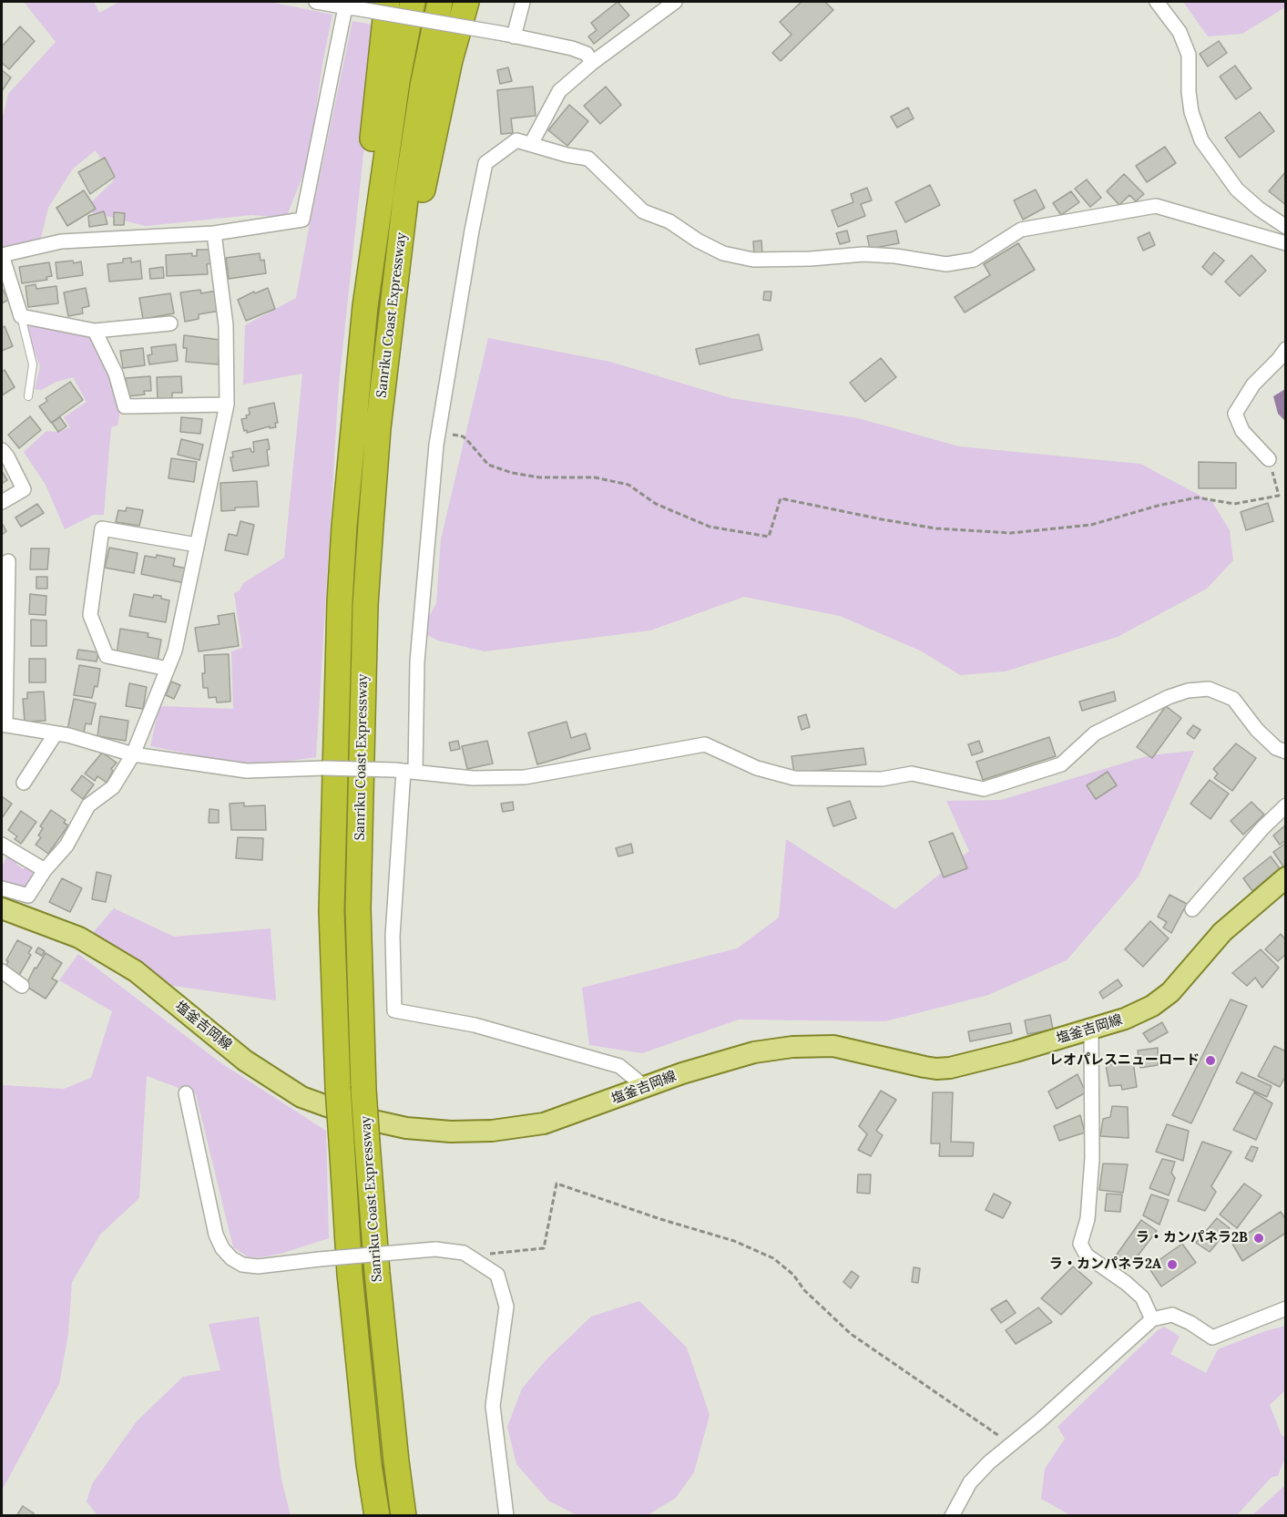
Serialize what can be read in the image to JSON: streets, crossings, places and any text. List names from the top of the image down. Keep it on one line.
{"streets":{"highway":["Sanriku Coast Expressway"],"main road":["塩釜吉岡線"]},"places":["レオパレスニューロード","ラ・カンパネラ2B","ラ・カンパネラ2A"]}
